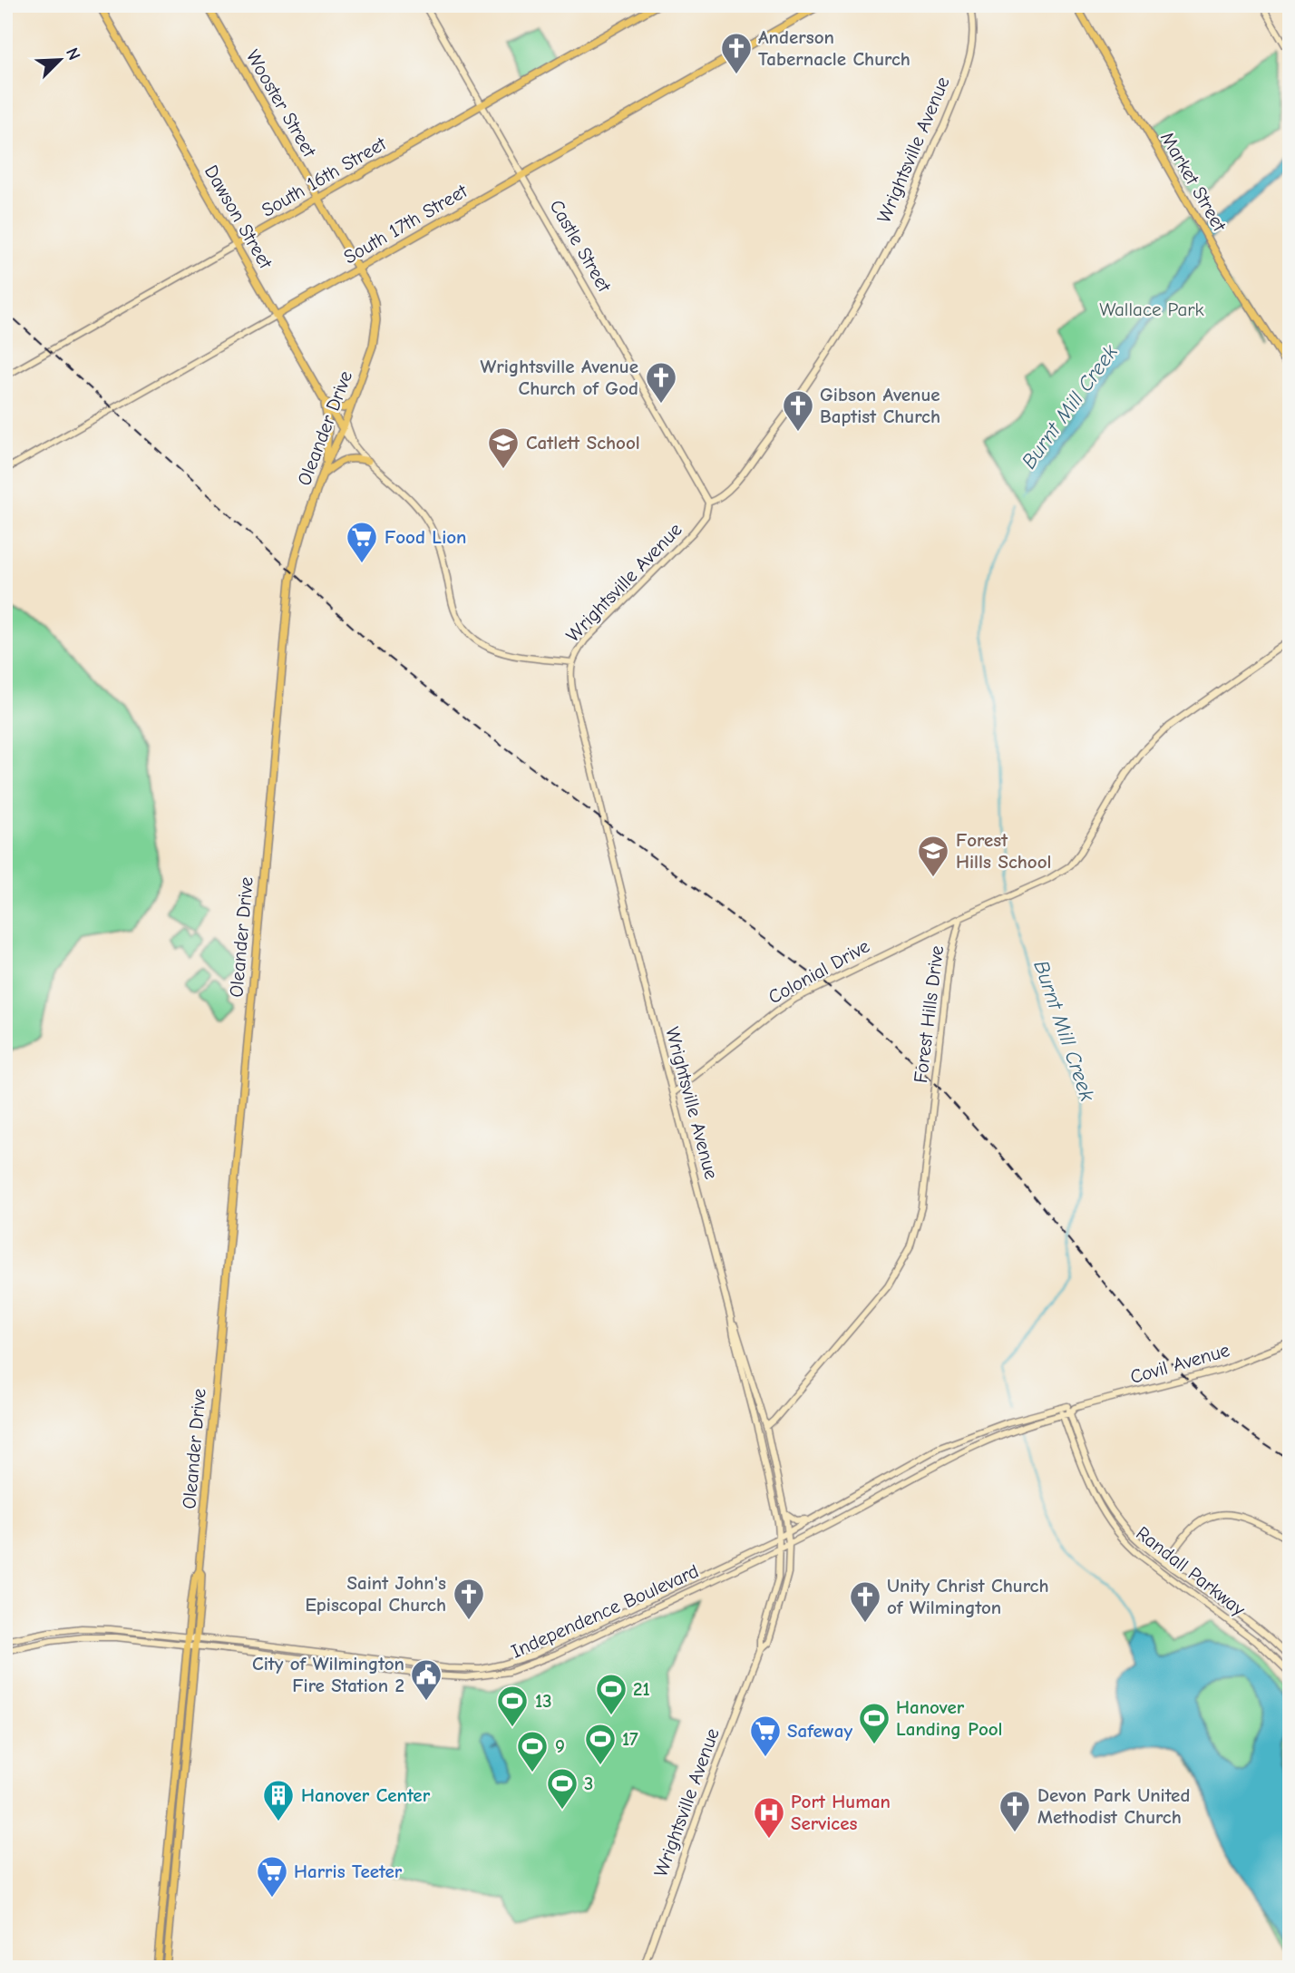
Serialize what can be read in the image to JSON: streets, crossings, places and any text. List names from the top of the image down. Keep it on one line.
{"streets":{"main road":["Wooster Street","South 16th Street","Market Street","Dawson Street","South 17th Street","Oleander Drive"],"street":["Wrightsville Avenue","Castle Street","Colonial Drive","Forest Hills Drive","Covil Avenue","Randall Parkway","Independence Boulevard"]},"crossings":[["Wooster Street","South 16th Street"],["Wooster Street","South 17th Street"],["Wooster Street","Oleander Drive"],["Wrightsville Avenue","Dawson Street"],["Wrightsville Avenue","Castle Street"],["Wrightsville Avenue","Colonial Drive"],["Wrightsville Avenue","Forest Hills Drive"],["Wrightsville Avenue","Independence Boulevard"],["South 16th Street","Dawson Street"],["South 16th Street","Castle Street"],["Dawson Street","South 17th Street"],["Dawson Street","Oleander Drive"],["South 17th Street","Castle Street"],["Oleander Drive","Independence Boulevard"],["Colonial Drive","Forest Hills Drive"],["Covil Avenue","Randall Parkway"],["Covil Avenue","Independence Boulevard"],["Randall Parkway","Independence Boulevard"]],"water":["Burnt Mill Creek"],"parks":["Wallace Park"],"places":{"church":["Anderson Tabernacle Church","Wrightsville Avenue Church of God","Gibson Avenue Baptist Church","Saint John's Episcopal Church","Unity Christ Church of Wilmington","Devon Park United Methodist Church"],"school or university":["Catlett School","Forest Hills School"],"supermarket":["Food Lion","Safeway","Harris Teeter"],"public building":["City of Wilmington Fire Station 2"],"sports":["21","13","Hanover Landing Pool","17","9","3"],"building":["Hanover Center"],"hospital":["Port Human Services"]},"north":"top right"}
